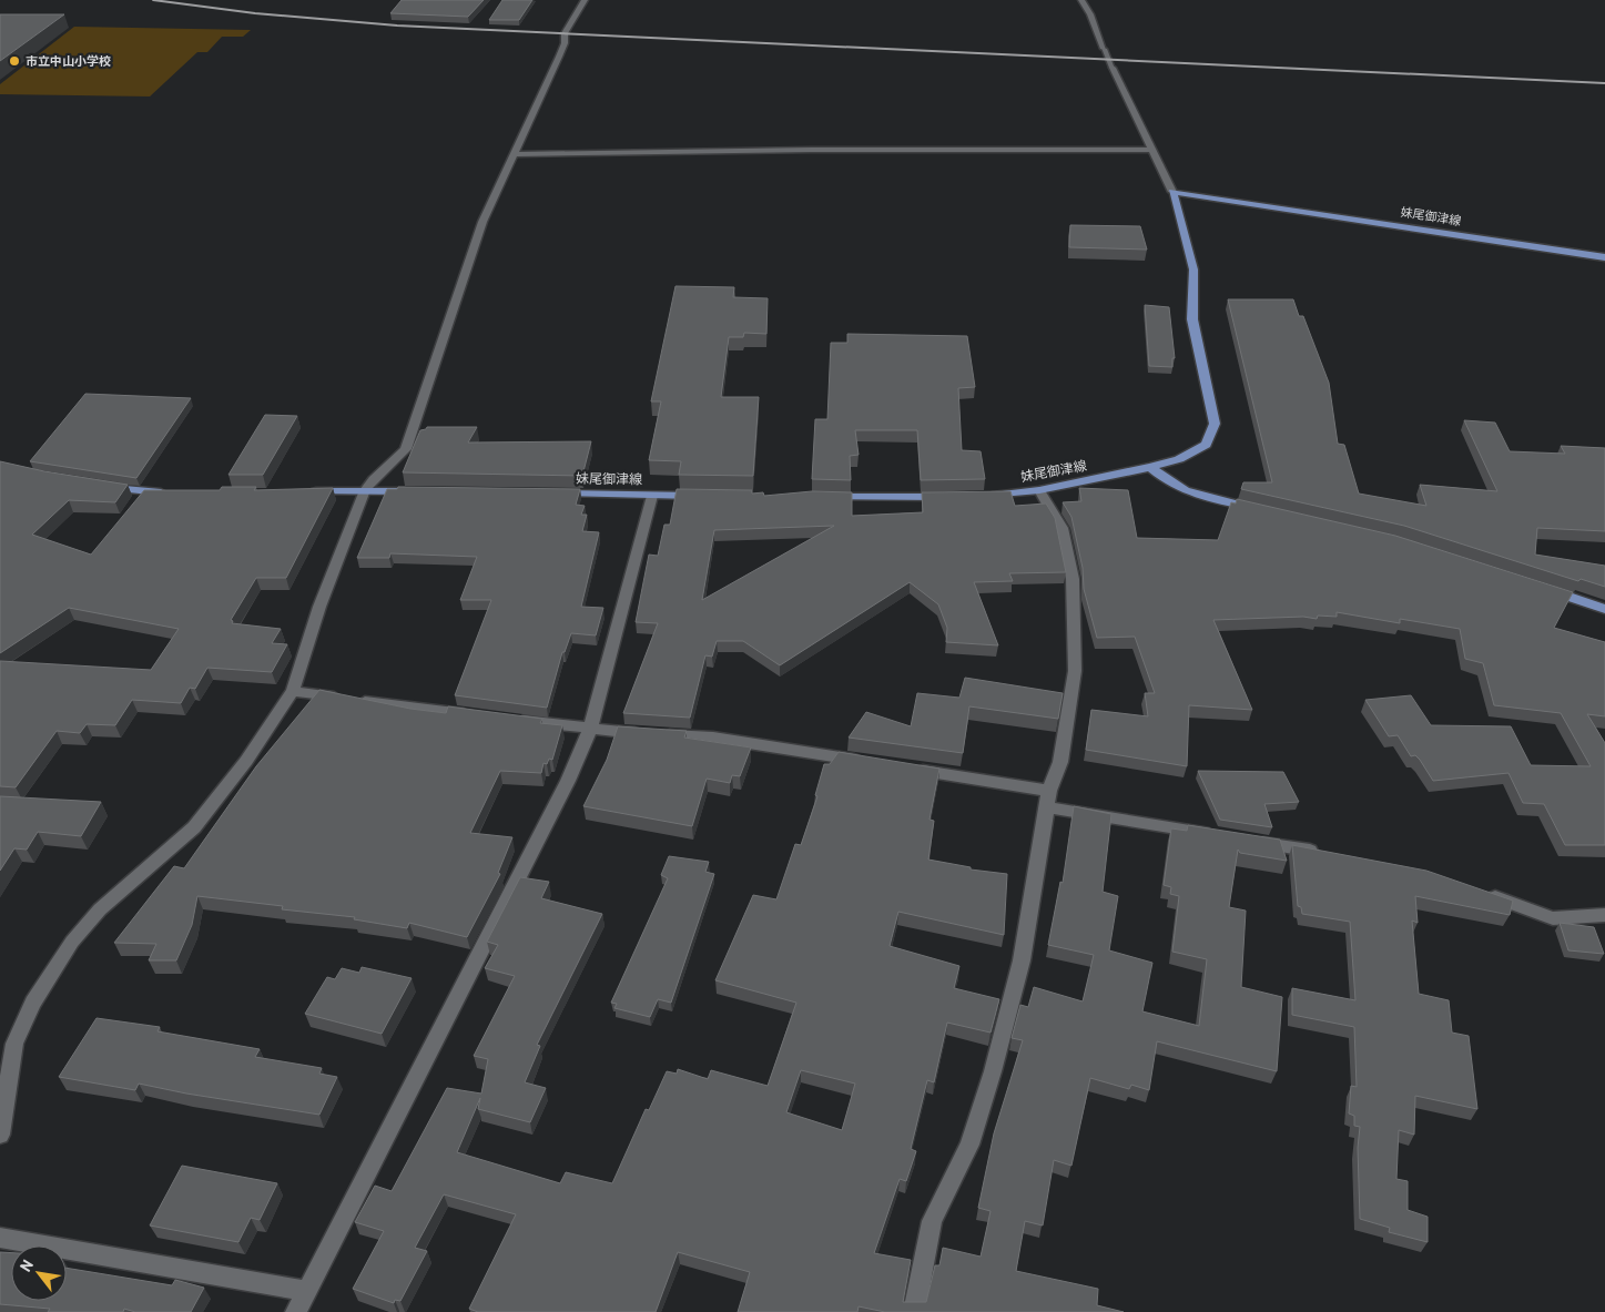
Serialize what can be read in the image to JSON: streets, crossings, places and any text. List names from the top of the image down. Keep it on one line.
{"streets":{"main road":["妹尾御津線"]},"places":["市立中山小学校"],"north":"top left"}
